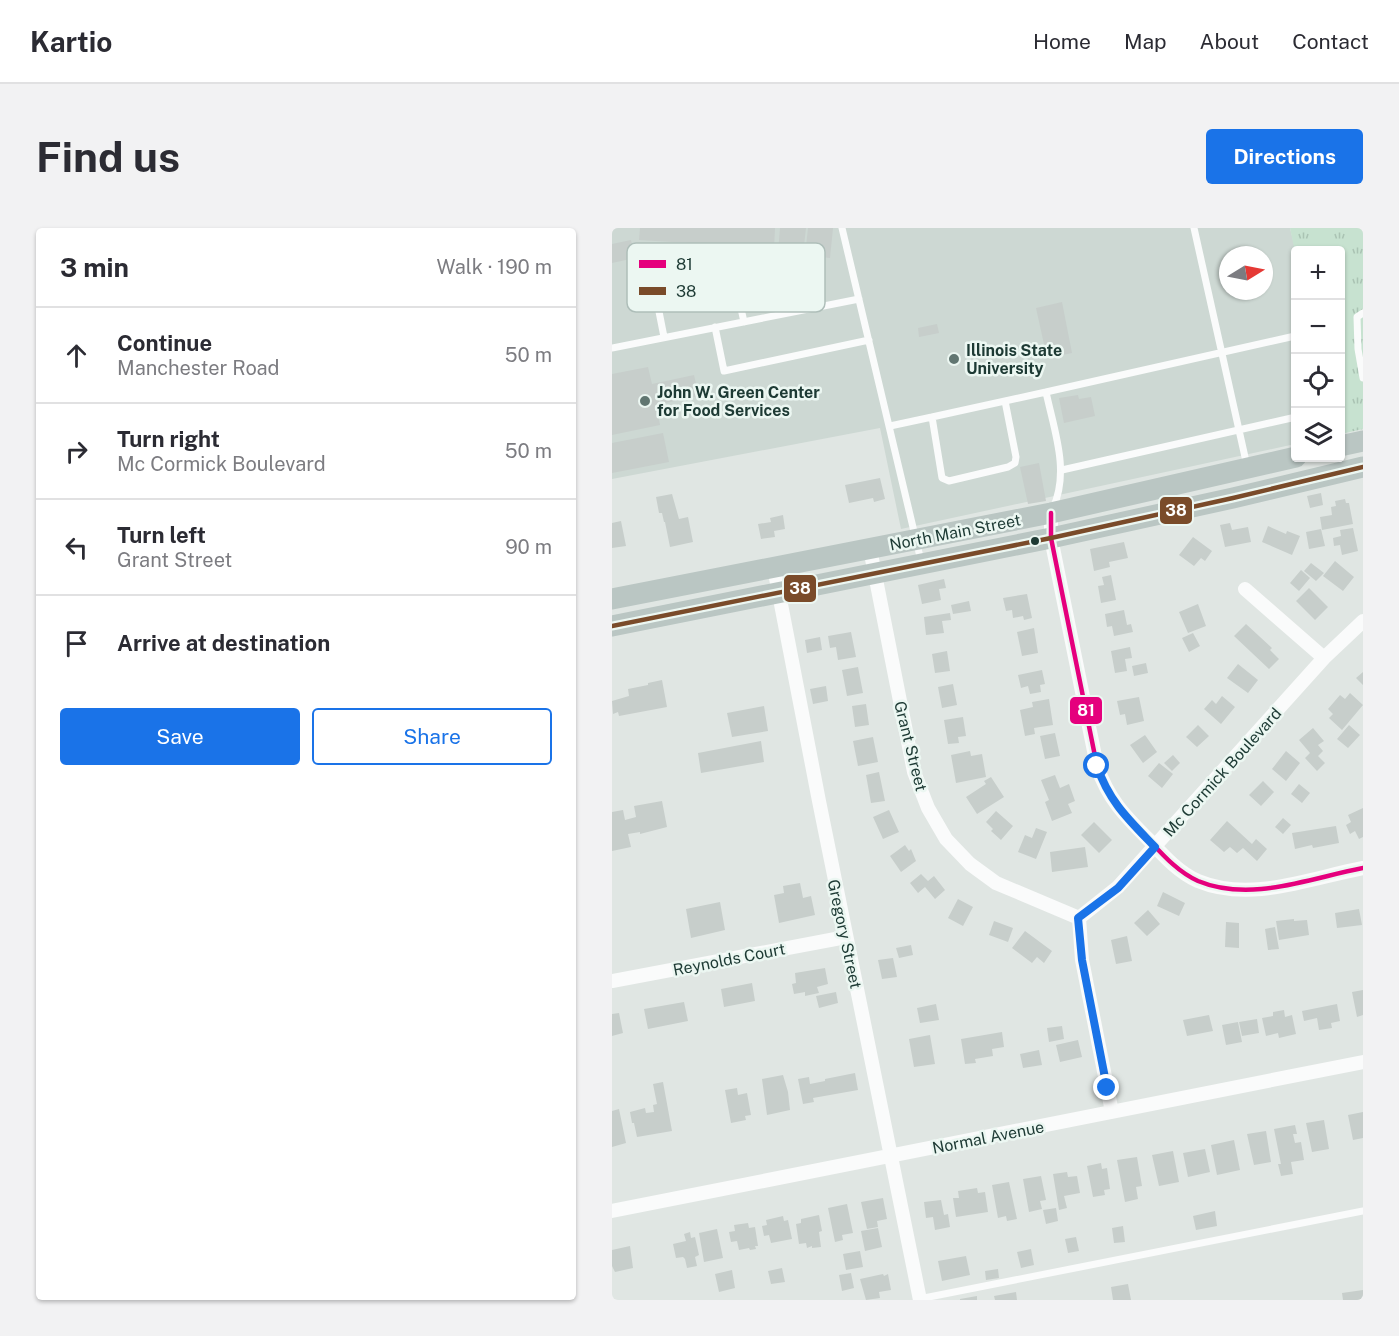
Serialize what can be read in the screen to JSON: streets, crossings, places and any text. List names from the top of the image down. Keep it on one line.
{"streets":{"main road":["North Main Street"],"street":["Grant Street","Mc Cormick Boulevard","Gregory Street","Reynolds Court","Normal Avenue"]},"crossings":[["North Main Street","Grant Street"],["North Main Street","Gregory Street"],["Grant Street","Mc Cormick Boulevard"],["Gregory Street","Reynolds Court"],["Gregory Street","Normal Avenue"]],"places":["Illinois State University","John W. Green Center for Food Services"],"lines":["transit line 38","transit line 81"],"legend":["81","38"],"north":"right","page":{"header":"Kartio","nav":["Home","Map","About","Contact"],"buttons":["Directions",["Save","Share"]],"title":"Find us","heading":["3 min","Walk · 190 m"],"map_buttons":["+","−"],"list":[["Continue","Manchester Road","50 m"],["Turn right","Mc Cormick Boulevard","50 m"],["Turn left","Grant Street","90 m"],"Arrive at destination"]}}
